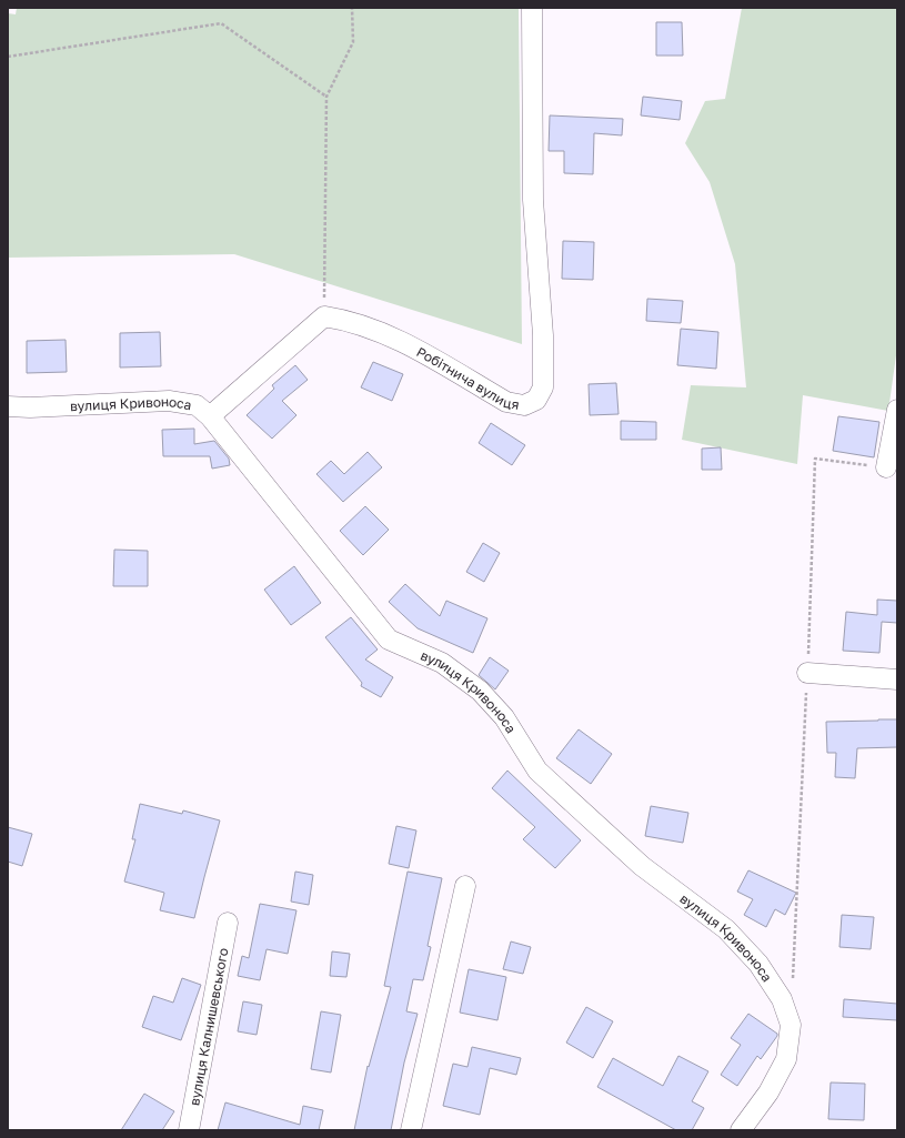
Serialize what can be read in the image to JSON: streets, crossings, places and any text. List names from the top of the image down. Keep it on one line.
{"streets":{"street":["Робітнича вулиця","вулиця Кривоноса","вулиця Калнишевського"]}}
